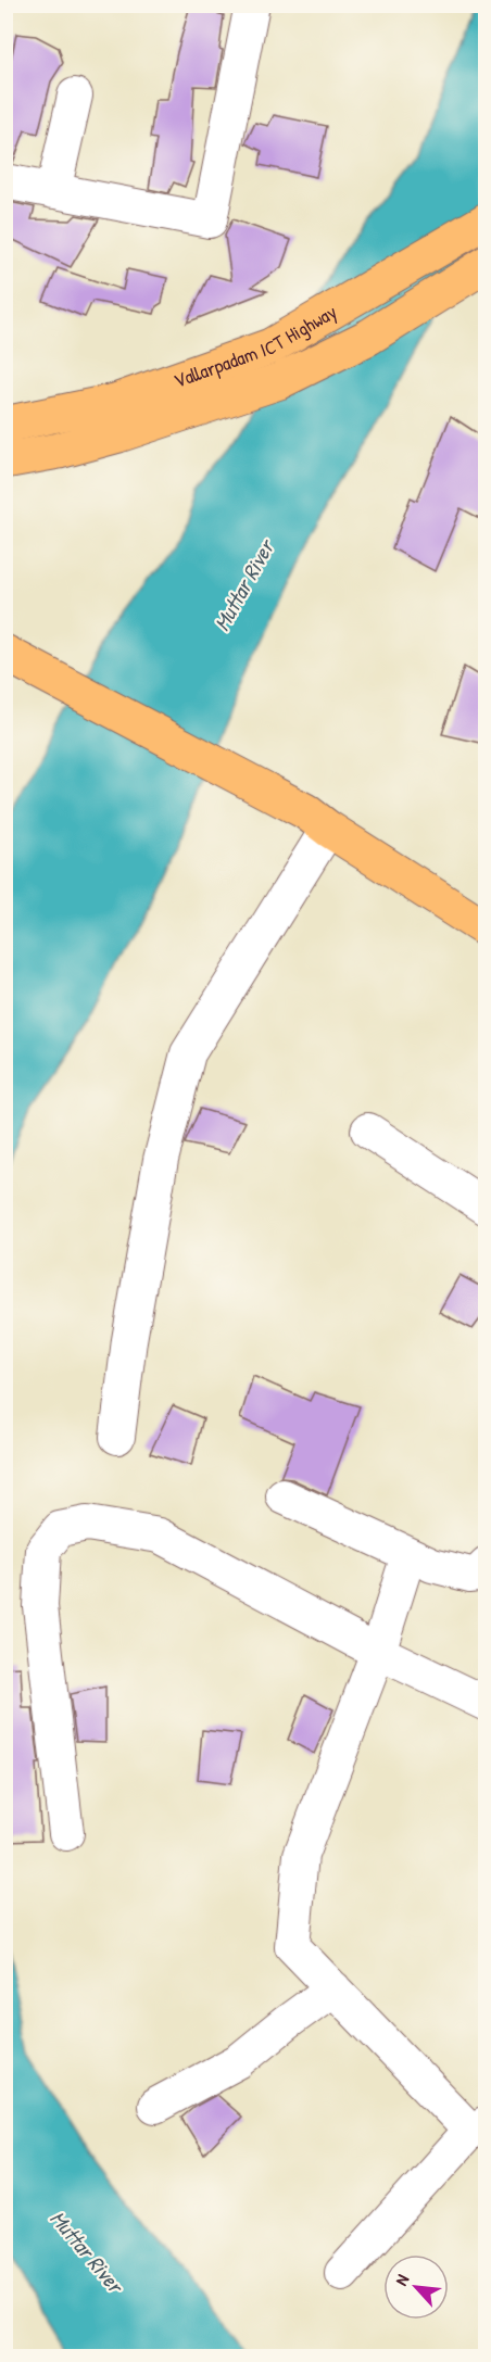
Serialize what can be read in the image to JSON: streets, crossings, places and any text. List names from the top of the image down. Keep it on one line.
{"streets":{"main road":["Vallarpadam ICT Highway"]},"water":["Muttar River"],"north":"top left"}
